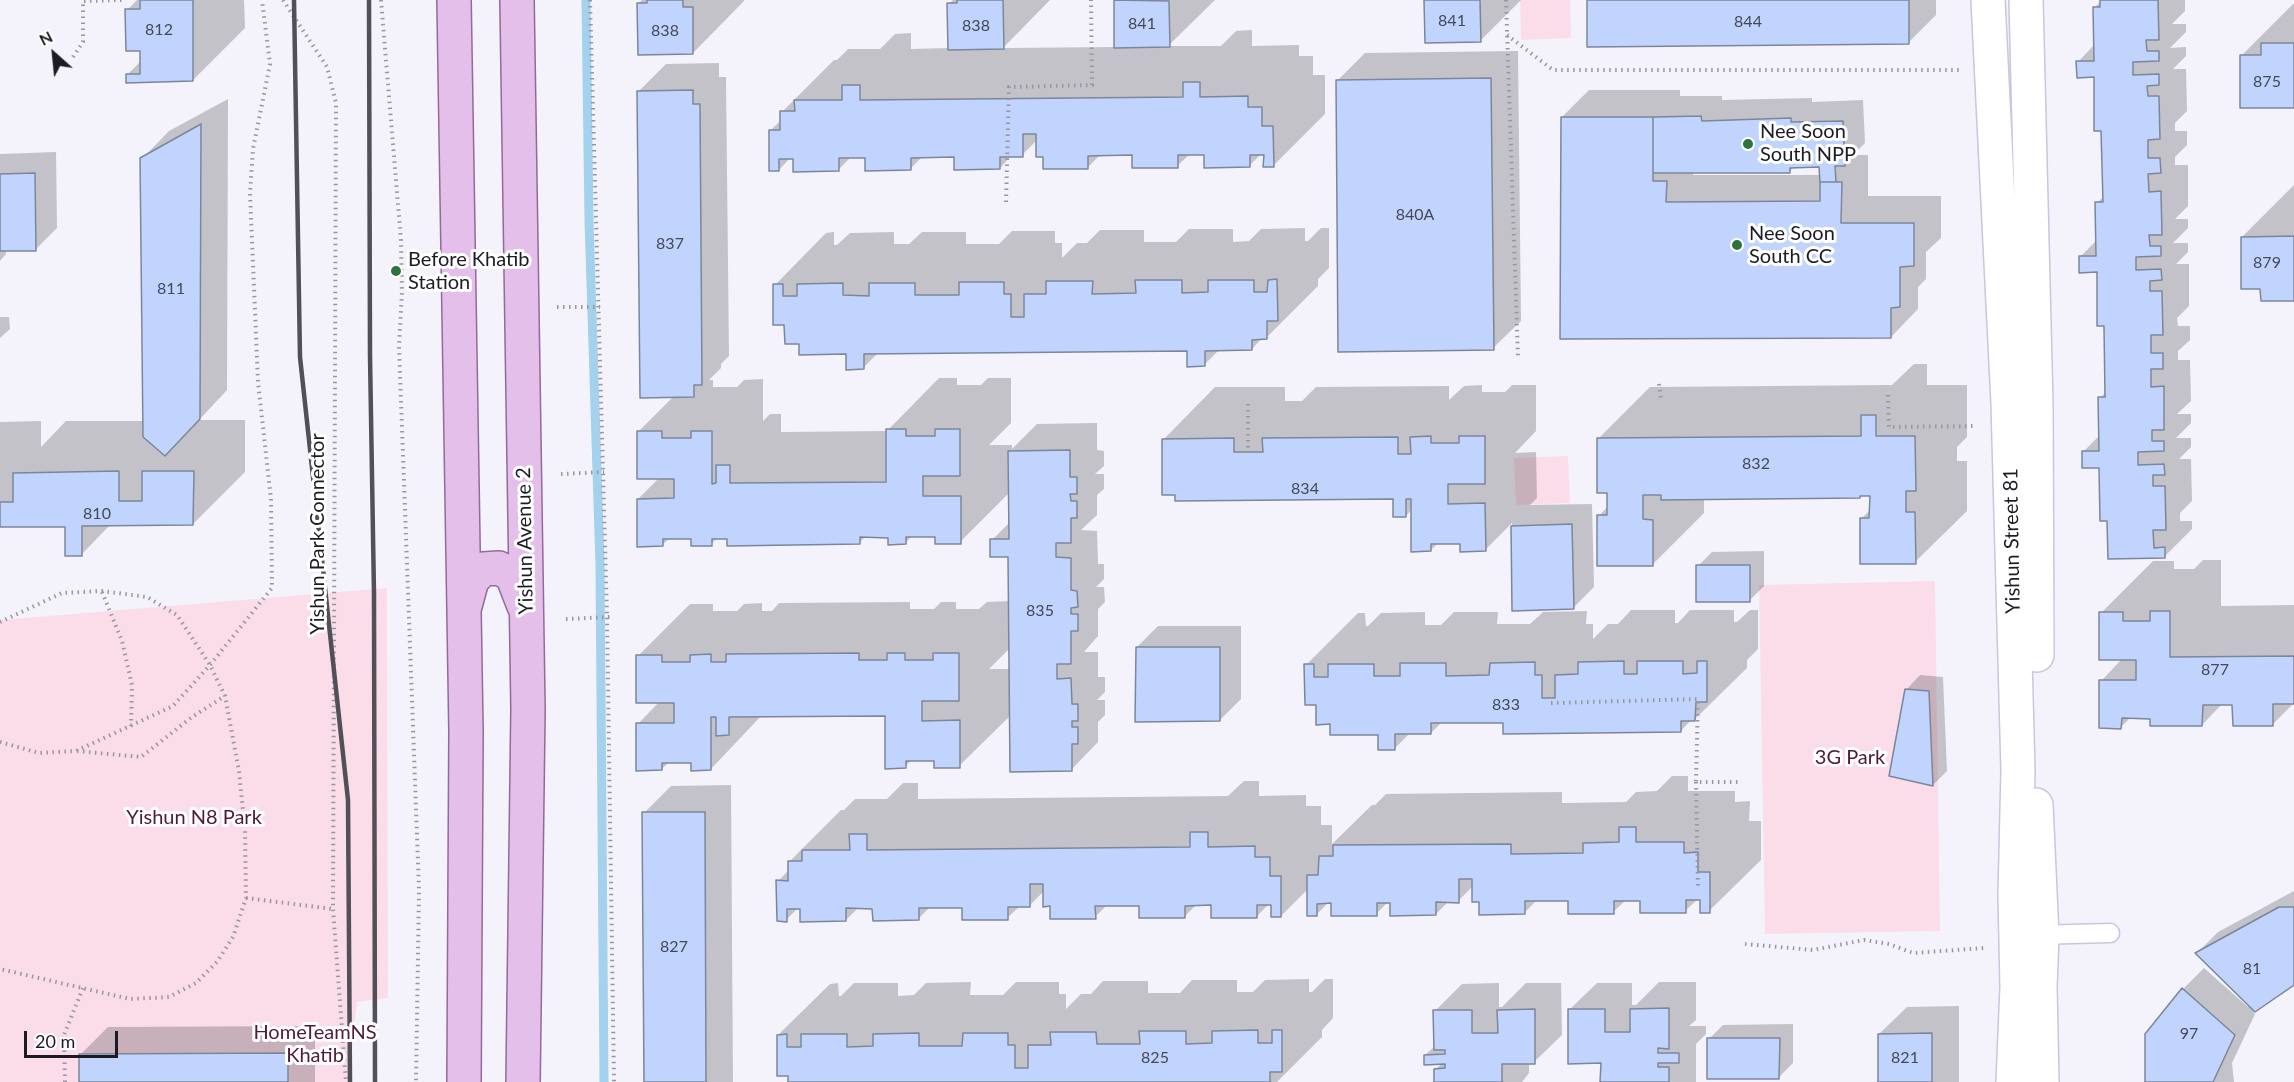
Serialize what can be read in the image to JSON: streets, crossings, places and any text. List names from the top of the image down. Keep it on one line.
{"streets":{"main road":["Yishun Avenue 2"],"street":["Yishun Street 81"],"path":["Yishun Park Connector"]},"parks":["3G Park","Yishun N8 Park","HomeTeamNS Khatib"],"places":["Nee Soon South NPP","Nee Soon South CC","Before Khatib Station"],"house_numbers":["841","844","841","838","812","838","875","840A","837","879","811","832","834","810","835","877","833","827","81","97","825","821"],"scale_bar":"20 m","north":"top left"}
